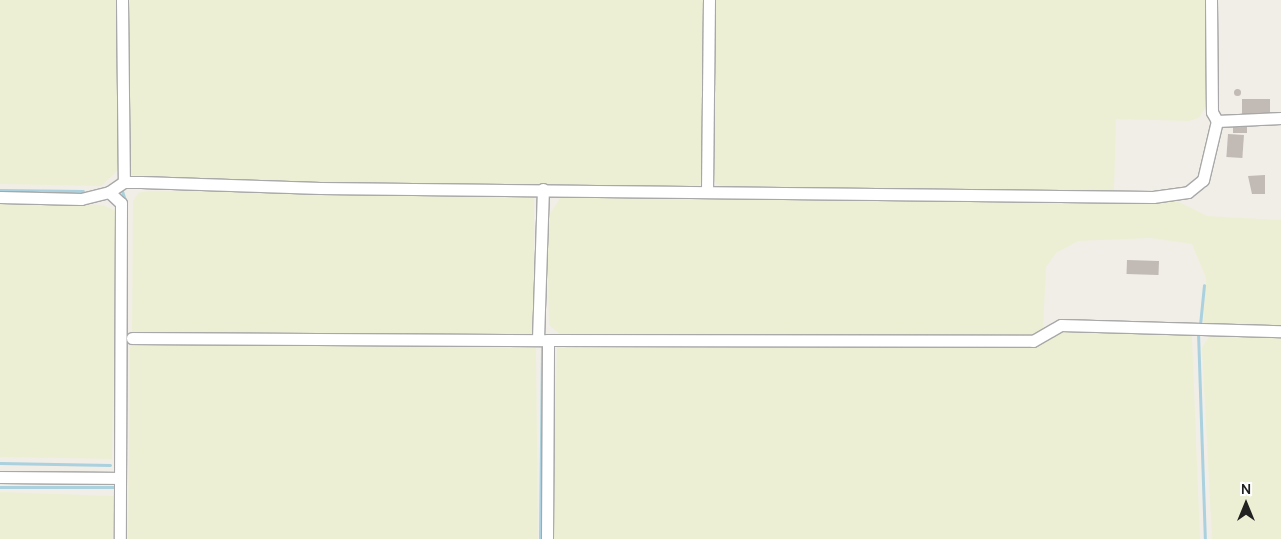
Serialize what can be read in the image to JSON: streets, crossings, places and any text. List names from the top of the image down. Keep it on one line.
{"north":"top"}
